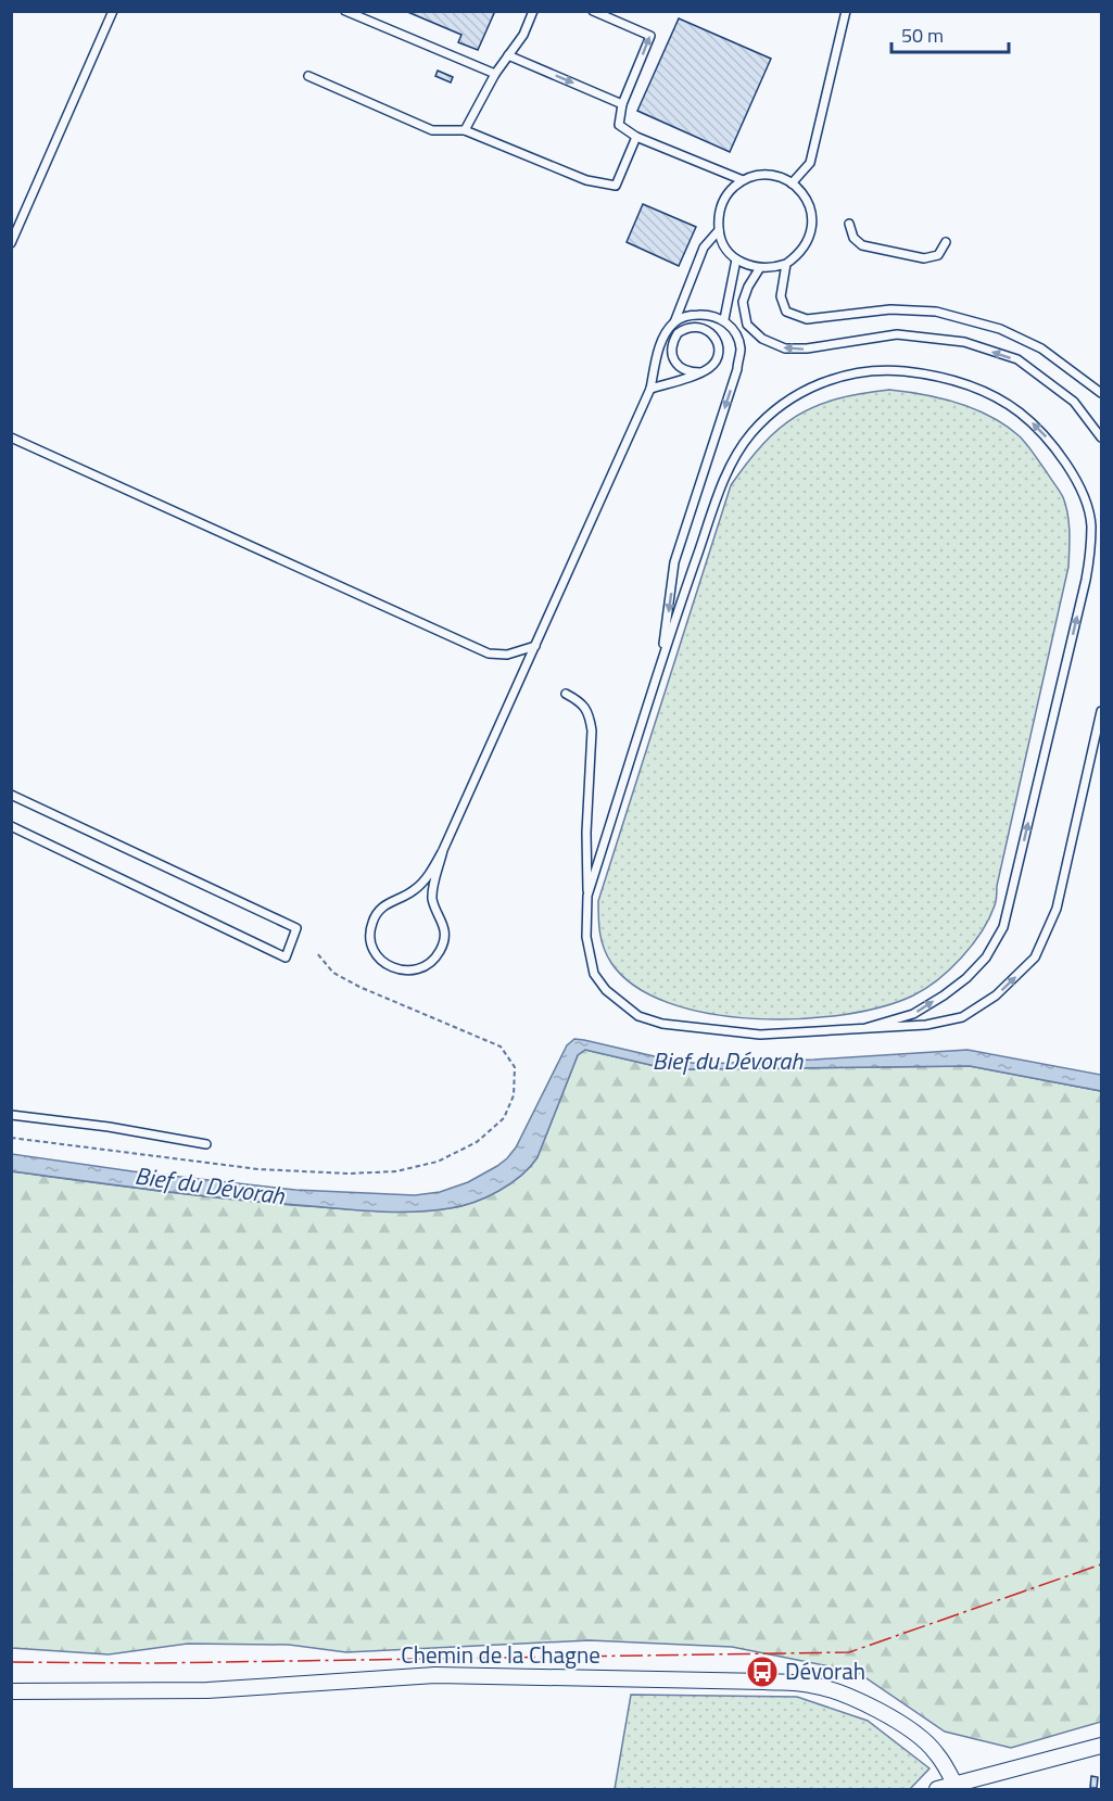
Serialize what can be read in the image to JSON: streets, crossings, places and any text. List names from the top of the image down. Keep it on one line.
{"streets":{"street":["Chemin de la Chagne"]},"water":["Bief du Dévorah"],"places":{"bus stop":["Dévorah"]},"scale_bar":"50 m"}
